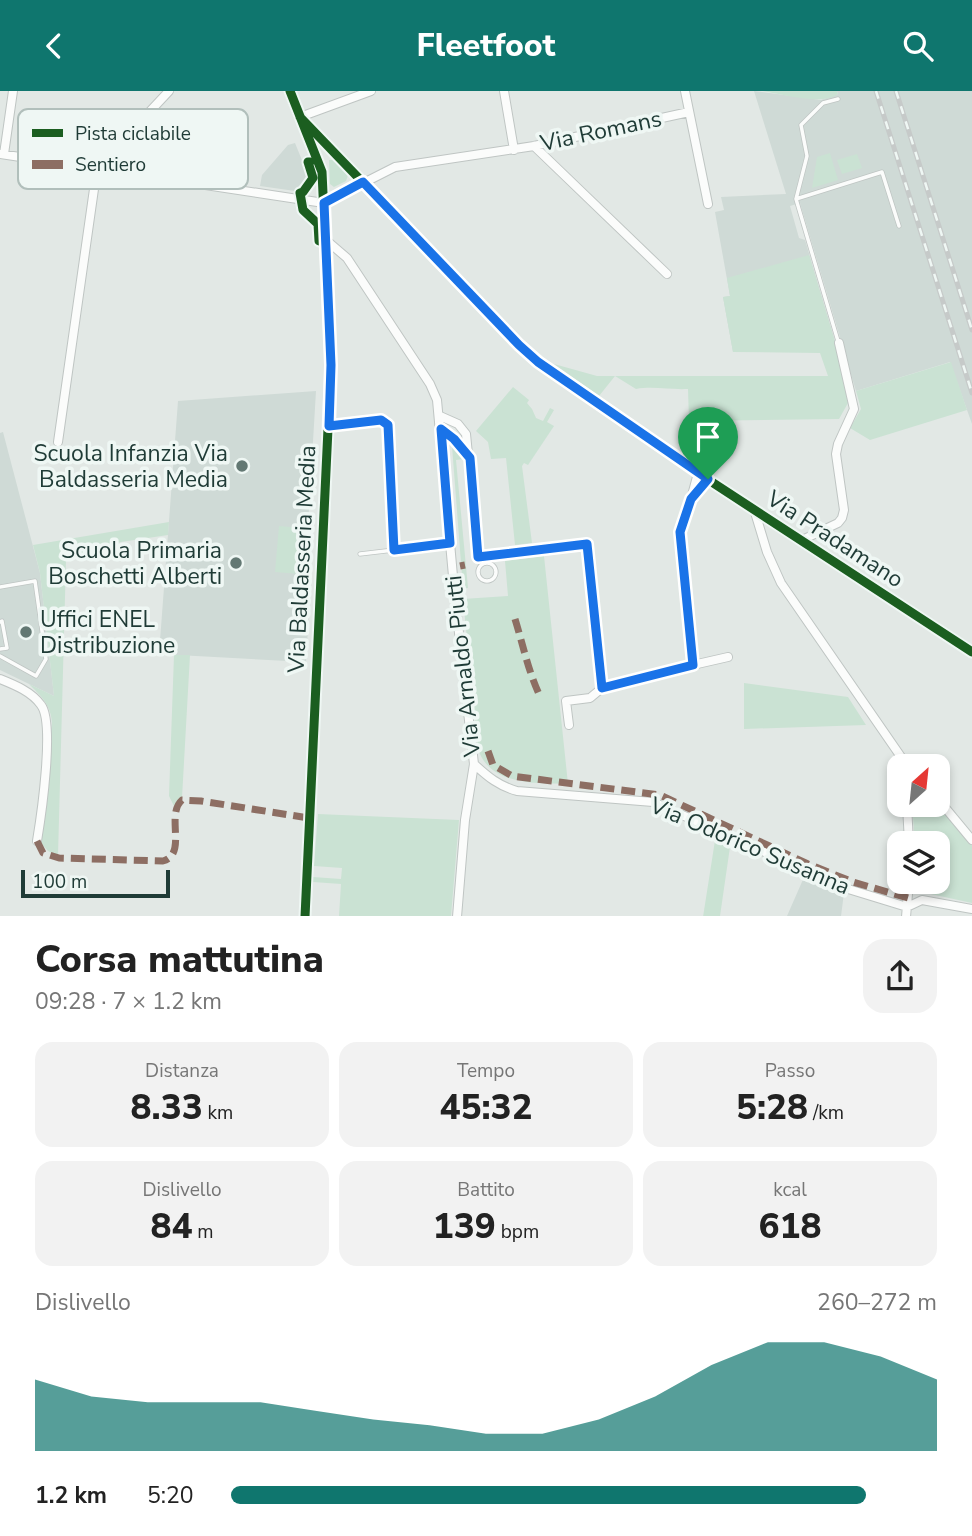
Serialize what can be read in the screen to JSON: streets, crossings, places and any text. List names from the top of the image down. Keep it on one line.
{"streets":{"street":["Via Romans","Via Pradamano","Via Baldasseria Media","Via Arnaldo Piutti","Via Odorico Susanna"]},"crossings":[["Via Romans","Via Pradamano"],["Via Romans","Via Baldasseria Media"],["Via Pradamano","Via Baldasseria Media"],["Via Baldasseria Media","Via Arnaldo Piutti"],["Via Arnaldo Piutti","Via Odorico Susanna"]],"places":["Scuola Infanzia Via Baldasseria Media","Scuola Primaria Boschetti Alberti","Uffici ENEL Distribuzione"],"legend":["Pista ciclabile","Sentiero"],"scale_bar":"100 m","north":"top right","page":{"header":"Fleetfoot","scale":"100 m","heading":["Corsa mattutina","09:28 · 7 × 1.2 km"],"stats":[["Distanza","8.33 km"],["Tempo","45:32"],["Passo","5:28 /km"],["Dislivello","84 m"],["Battito","139 bpm"],["kcal","618"]],"chart":["Dislivello","260–272 m"],"list":[{"name":"1.2 km","note":"5:20"}]}}
